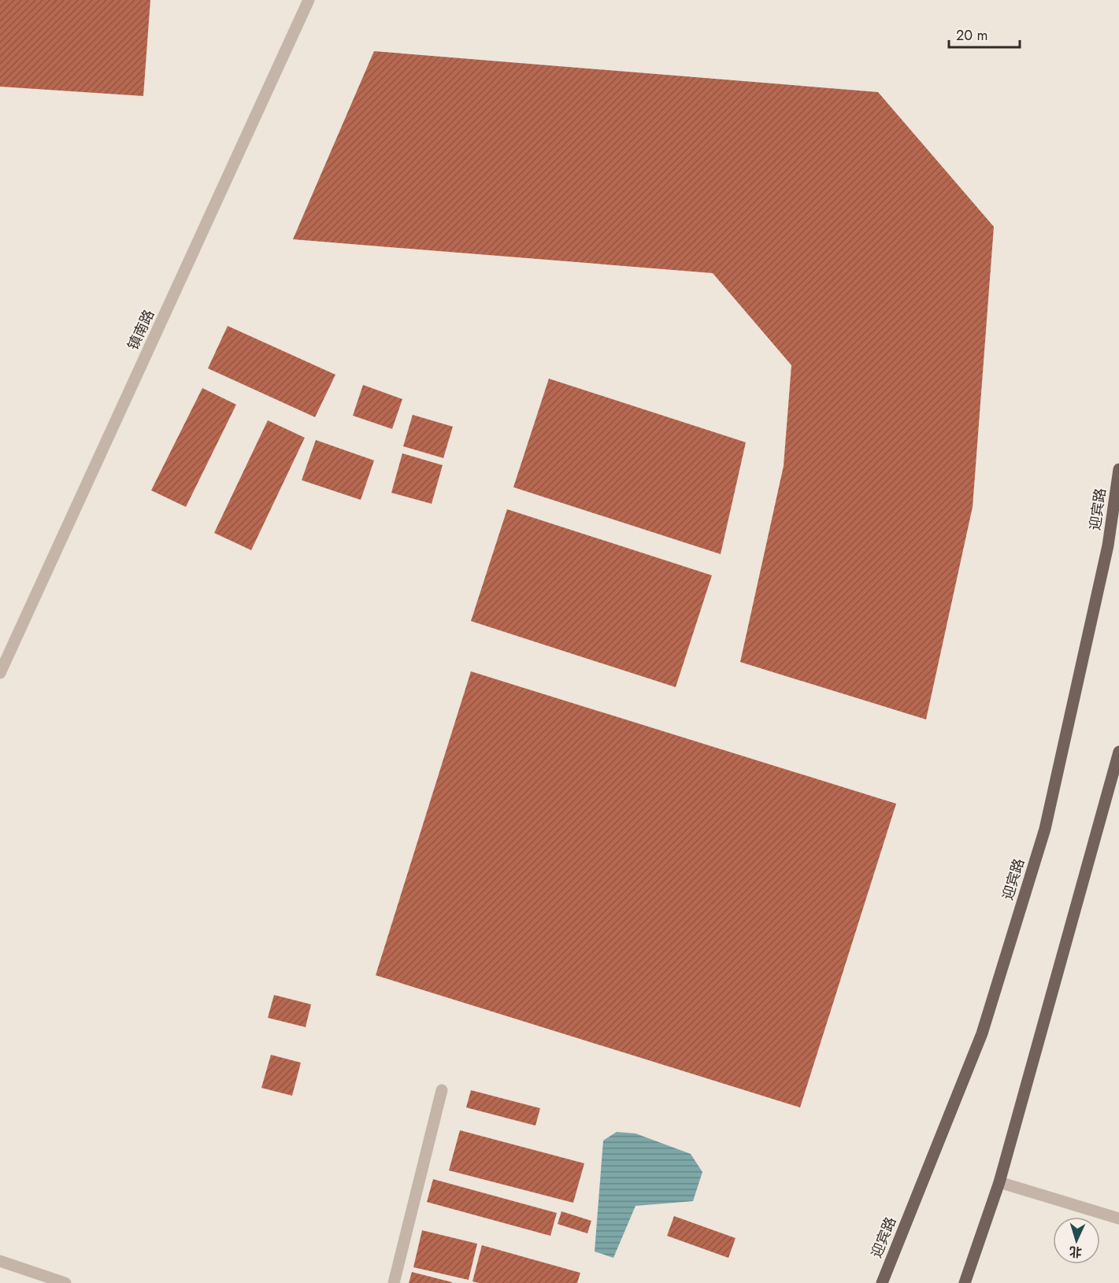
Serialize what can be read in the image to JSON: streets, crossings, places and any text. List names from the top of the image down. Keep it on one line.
{"streets":{"main road":["迎宾路"],"street":["镇南路"]},"scale_bar":"20 m","north":"bottom"}
